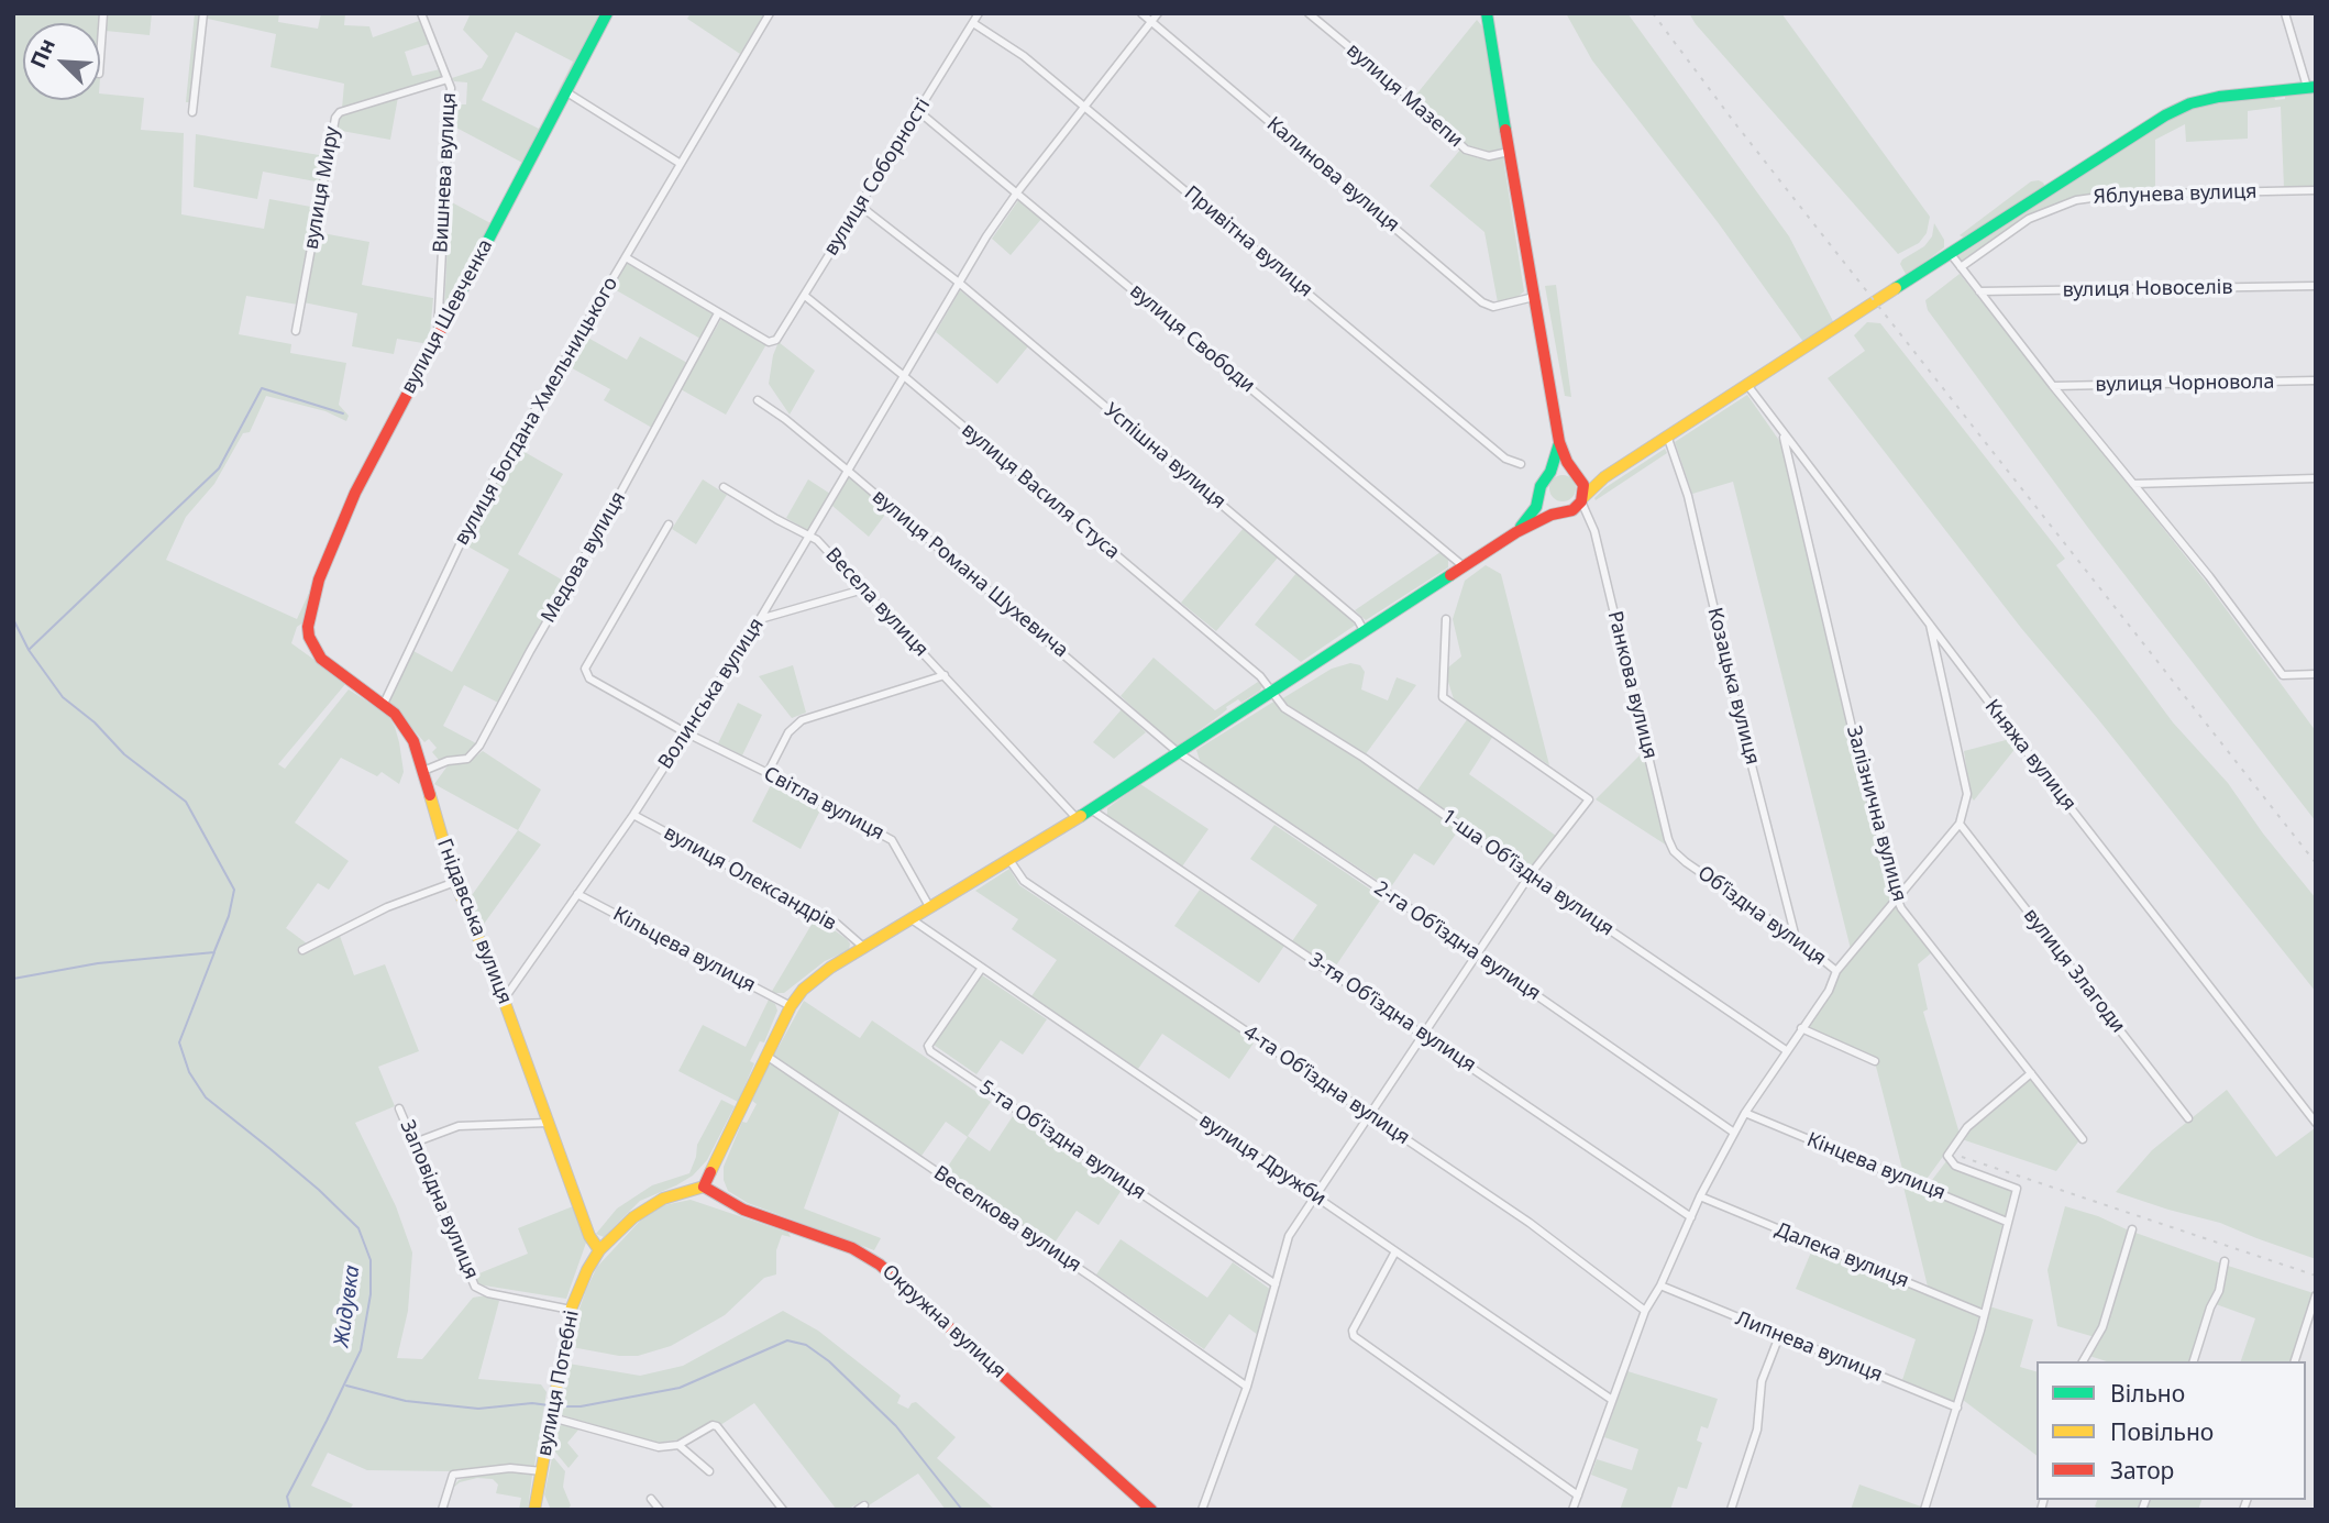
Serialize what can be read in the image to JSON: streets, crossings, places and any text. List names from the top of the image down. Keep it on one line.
{"streets":{"street":["вулиця Мазепи","Вишнева вулиця","Калинова вулиця","вулиця Соборності","вулиця Миру","Яблунева вулиця","Привітна вулиця","вулиця Новоселів","вулиця Шевченка","вулиця Свободи","вулиця Чорновола","вулиця Богдана Хмельницького","Успішна вулиця","вулиця Василя Стуса","Медова вулиця","вулиця Романа Шухевича","Весела вулиця","Ранкова вулиця","Козацька вулиця","Волинська вулиця","Княжа вулиця","Світла вулиця","Залізнична вулиця","1-ша Обʼїздна вулиця","вулиця Олександрів","Обʼїздна вулиця","Гнідавська вулиця","2-га Обʼїздна вулиця","Кільцева вулиця","вулиця Злагоди","3-тя Обʼїздна вулиця","4-та Обʼїздна вулиця","5-та Обʼїздна вулиця","вулиця Дружби","Кінцева вулиця","Заповідна вулиця","Веселкова вулиця","Далека вулиця","Окружна вулиця","Липнева вулиця","вулиця Потебні"]},"crossings":[["Вишнева вулиця","вулиця Миру"],["Вишнева вулиця","вулиця Шевченка"],["Калинова вулиця","Волинська вулиця"],["вулиця Соборності","Привітна вулиця"],["вулиця Соборності","вулиця Свободи"],["вулиця Соборності","Успішна вулиця"],["вулиця Соборності","вулиця Василя Стуса"],["вулиця Соборності","Медова вулиця"],["Привітна вулиця","Волинська вулиця"],["вулиця Шевченка","Гнідавська вулиця"],["вулиця Свободи","Волинська вулиця"],["вулиця Богдана Хмельницького","Гнідавська вулиця"],["Успішна вулиця","Волинська вулиця"],["вулиця Василя Стуса","Волинська вулиця"],["вулиця Василя Стуса","1-ша Обʼїздна вулиця"],["Медова вулиця","Гнідавська вулиця"],["вулиця Романа Шухевича","Волинська вулиця"],["вулиця Романа Шухевича","2-га Обʼїздна вулиця"],["Весела вулиця","Волинська вулиця"],["Весела вулиця","Світла вулиця"],["Ранкова вулиця","Обʼїздна вулиця"],["Козацька вулиця","Обʼїздна вулиця"],["Волинська вулиця","Світла вулиця"],["Волинська вулиця","вулиця Олександрів"],["Волинська вулиця","Гнідавська вулиця"],["Волинська вулиця","Кільцева вулиця"],["Княжа вулиця","Залізнична вулиця"],["Гнідавська вулиця","вулиця Потебні"],["5-та Обʼїздна вулиця","вулиця Дружби"],["Заповідна вулиця","вулиця Потебні"],["Окружна вулиця","вулиця Потебні"]],"water":["Жидувка"],"legend":["Вільно","Повільно","Затор"],"north":"top left"}
